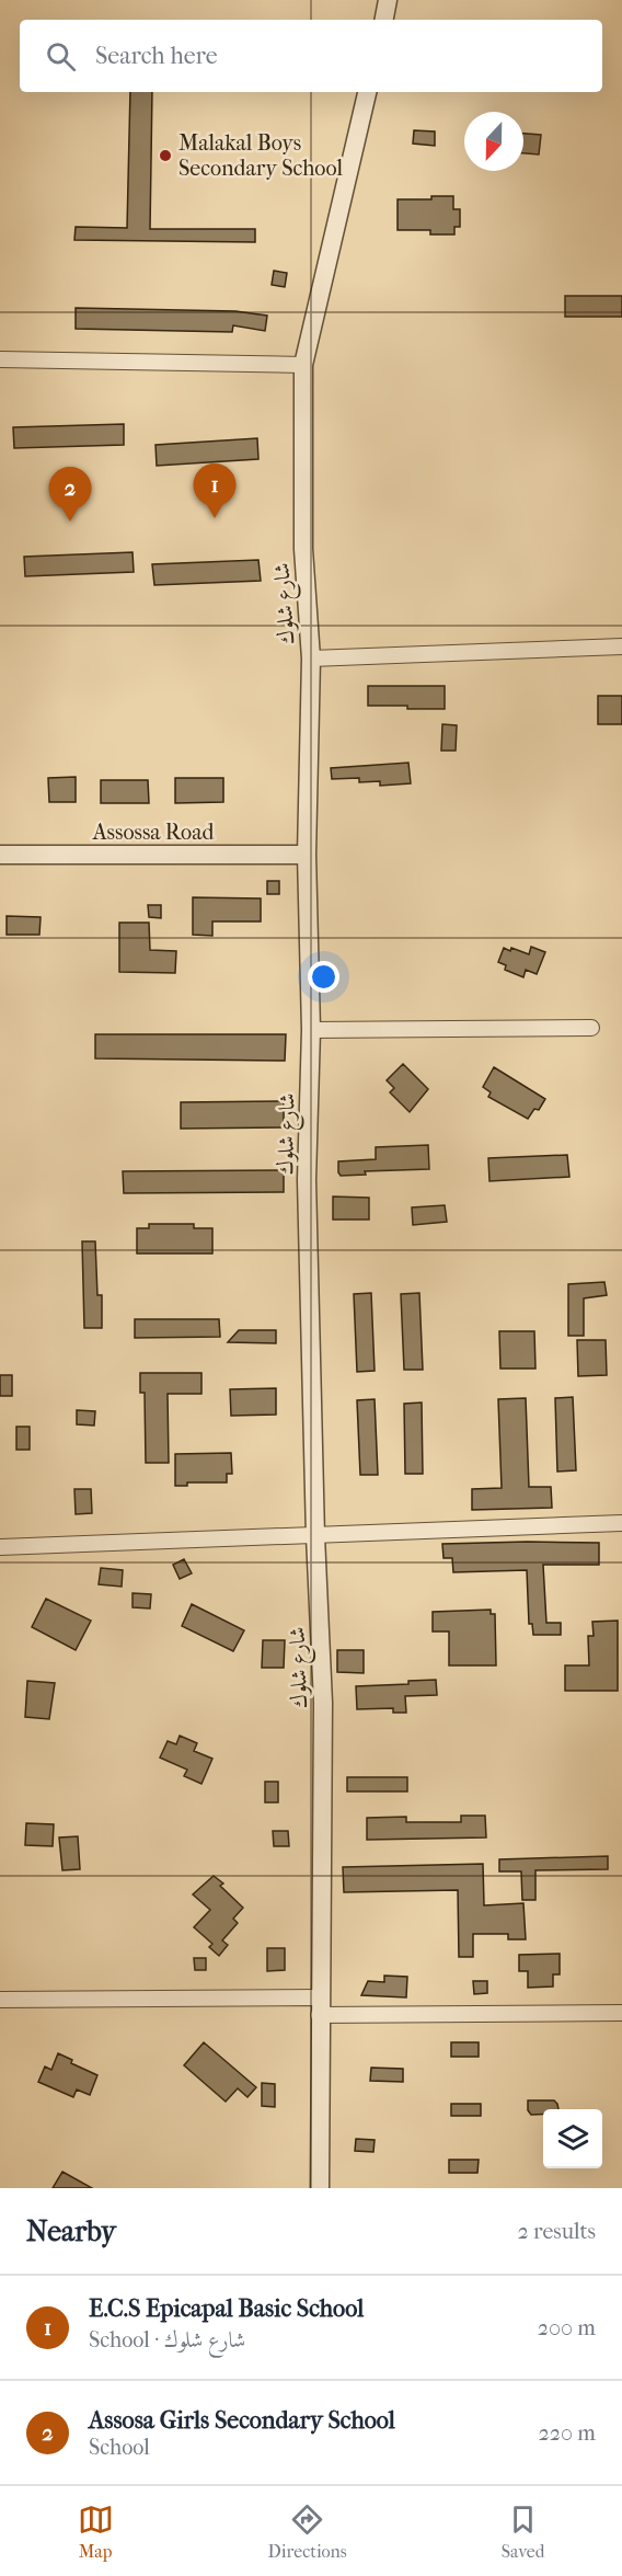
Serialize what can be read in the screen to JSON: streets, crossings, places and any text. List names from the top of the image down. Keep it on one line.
{"streets":{"street":["شارع شلوك","Assossa Road"]},"crossings":[["شارع شلوك","Assossa Road"]],"places":["Malakal Boys Secondary School"],"north":"bottom","page":{"search":"Search here","pins":["1","2"],"heading":["Nearby","2 results"],"list":[{"mark":"1","name":"E.C.S Epicapal Basic School","note":"School · شارع شلوك","value":"200 m"},{"mark":"2","name":"Assosa Girls Secondary School","note":"School","value":"220 m"}],"nav":["Map","Directions","Saved"]}}
